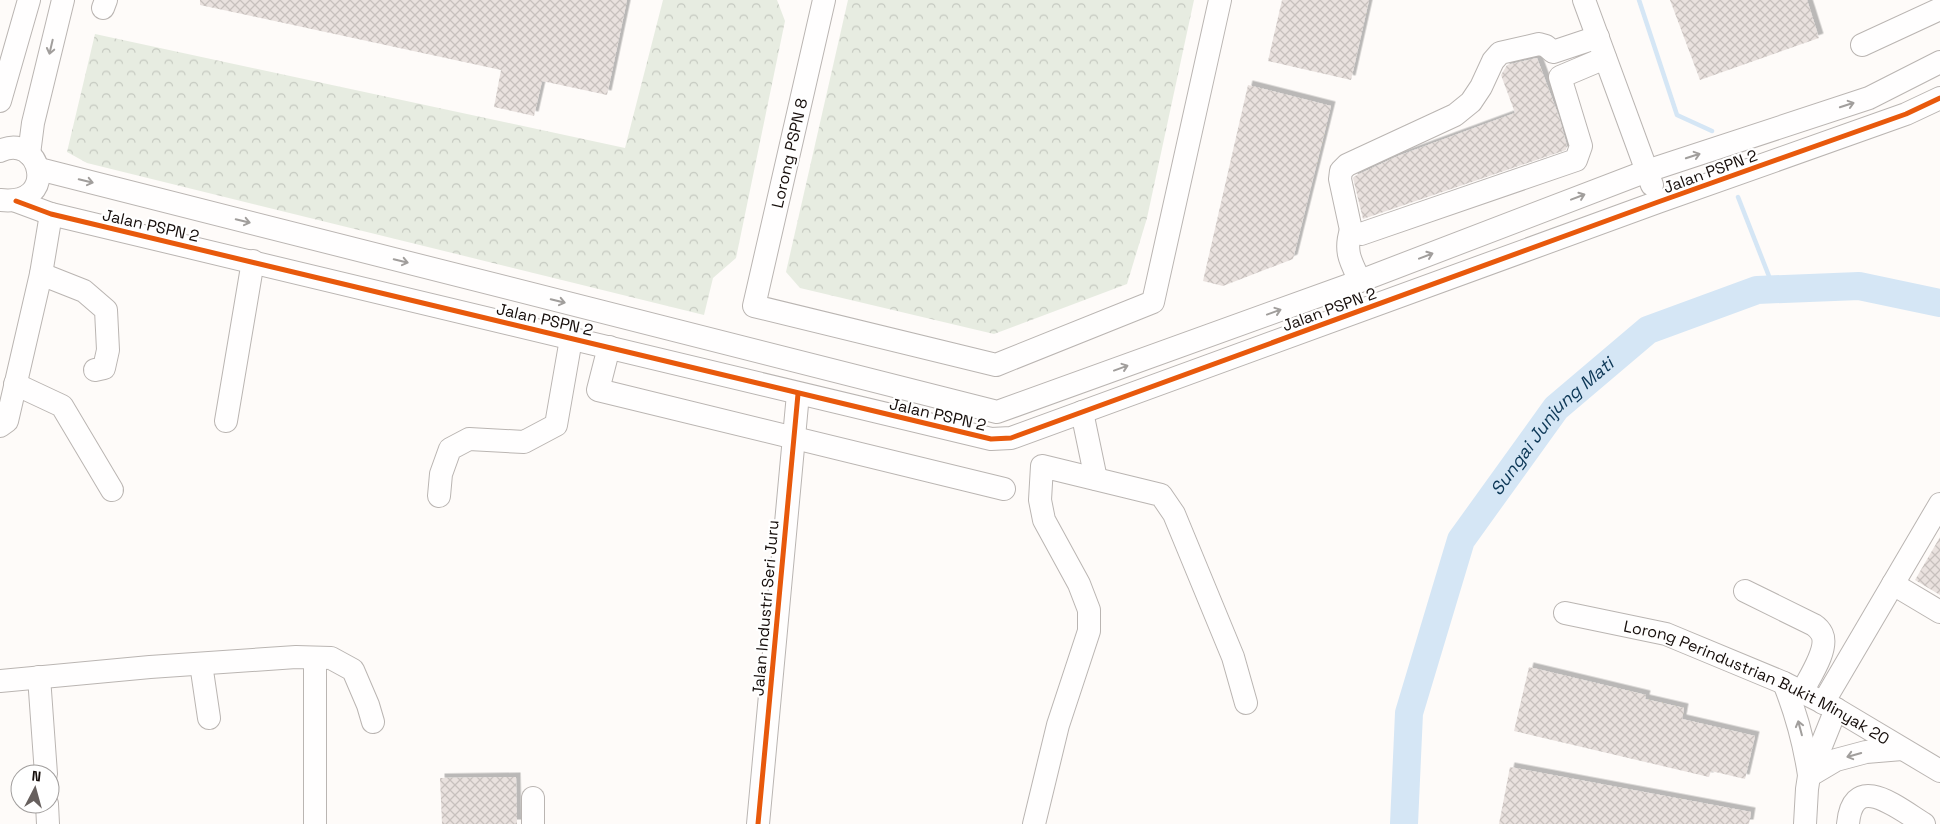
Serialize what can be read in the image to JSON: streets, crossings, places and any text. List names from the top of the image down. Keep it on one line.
{"streets":{"street":["Lorong PSPN 8","Jalan PSPN 2","Jalan Industri Seri Juru","Lorong Perindustrian Bukit Minyak 20"]},"crossings":[["Jalan PSPN 2","Jalan Industri Seri Juru"]],"water":["Sungai Junjung Mati"],"north":"top"}
